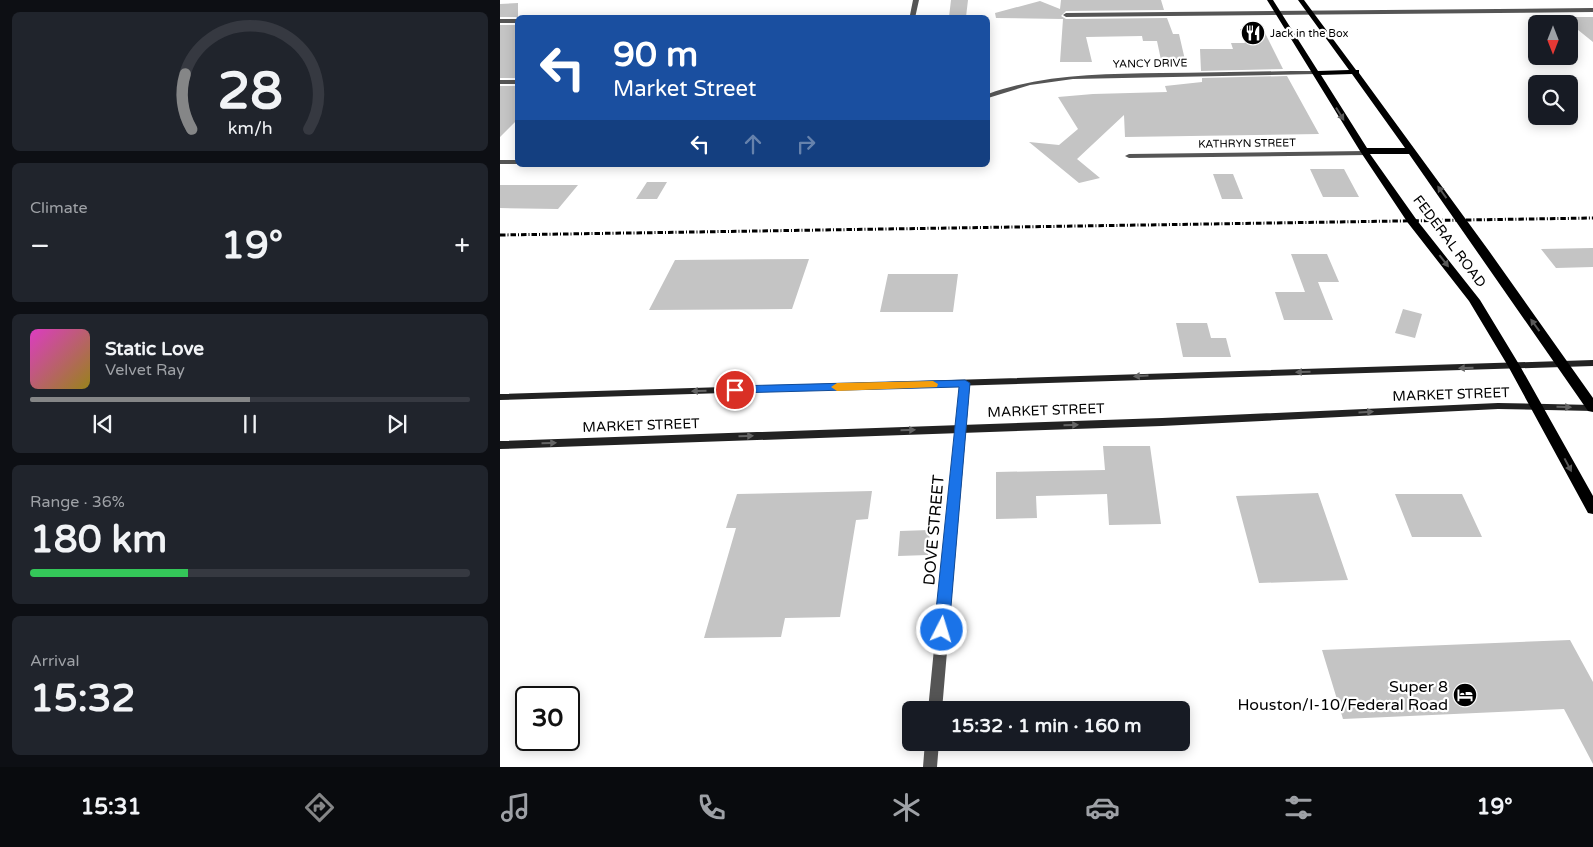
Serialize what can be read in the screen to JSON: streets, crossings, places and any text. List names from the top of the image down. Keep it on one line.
{"streets":{"main road":["FEDERAL ROAD","MARKET STREET"],"street":["YANCY DRIVE","KATHRYN STREET","DOVE STREET"]},"crossings":[["YANCY DRIVE","FEDERAL ROAD"],["KATHRYN STREET","FEDERAL ROAD"],["FEDERAL ROAD","MARKET STREET"],["MARKET STREET","DOVE STREET"]],"places":{"restaurant":["Jack in the Box"],"hotel":["Super 8 Houston/I-10/Federal Road"]},"north":"bottom","page":{"turn":["90 m","Market Street"],"tile":["Climate",["Range · 36%","180 km"],["Arrival","15:32"]],"heat":["−","19°","+"],"song":["Static Love","Velvet Ray"],"limit":"30","trip":"15:32 · 1 min · 160 m","tabs":["15:31","19°"],"gauge":["28","km/h"]}}
